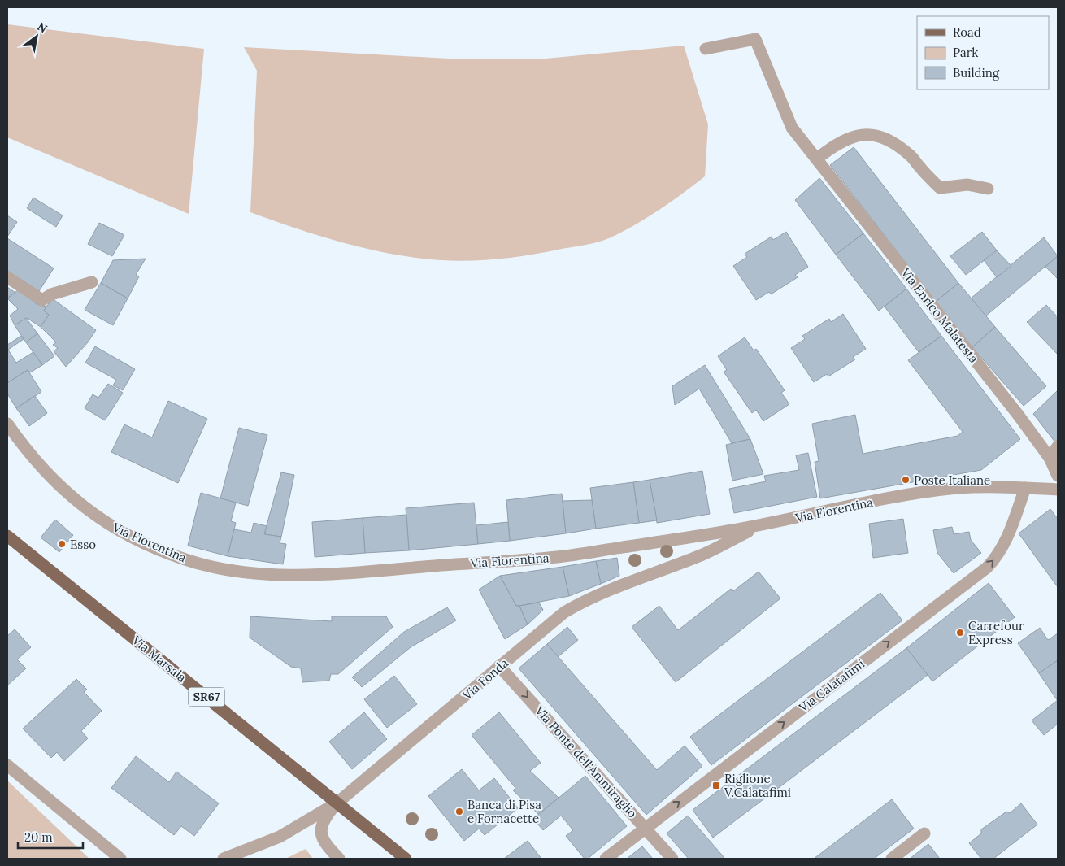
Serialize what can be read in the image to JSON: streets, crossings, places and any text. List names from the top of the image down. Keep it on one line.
{"streets":{"main road":["Via Marsala","SR67"],"street":["Via Enrico Malatesta","Via Fiorentina","Via Fonda","Via Calatafimi","Via Ponte dell'Ammiraglio"]},"crossings":[["Via Fiorentina","Via Fonda"],["Via Fiorentina","Via Calatafimi"],["Via Marsala","Via Fonda"],["Via Fonda","Via Ponte dell'Ammiraglio"],["Via Calatafimi","Via Ponte dell'Ammiraglio"]],"one_way":["Via Calatafimi","Via Ponte dell'Ammiraglio"],"places":{"other":["Poste Italiane","Esso","Carrefour Express","Banca di Pisa e Fornacette"],"transit":["Riglione V.Calatafimi"]},"legend":["Road","Park","Building"],"scale_bar":"20 m","north":"top right"}
